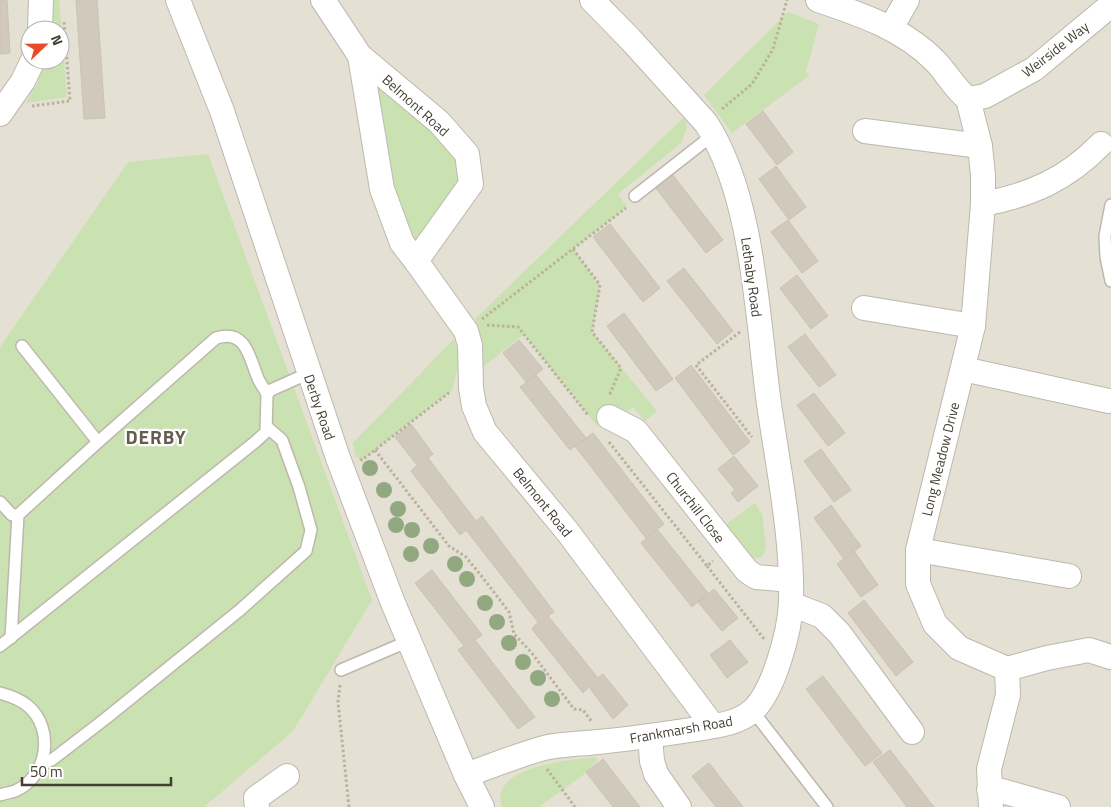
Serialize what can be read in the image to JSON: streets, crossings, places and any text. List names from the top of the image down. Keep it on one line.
{"streets":{"street":["Weirside Way","Belmont Road","Lethaby Road","Derby Road","Long Meadow Drive","Churchill Close","Frankmarsh Road"]},"crossings":[["Weirside Way","Long Meadow Drive"],["Belmont Road","Frankmarsh Road"],["Lethaby Road","Churchill Close"],["Derby Road","Frankmarsh Road"]],"districts":["DERBY"],"scale_bar":"50 m","north":"right"}
